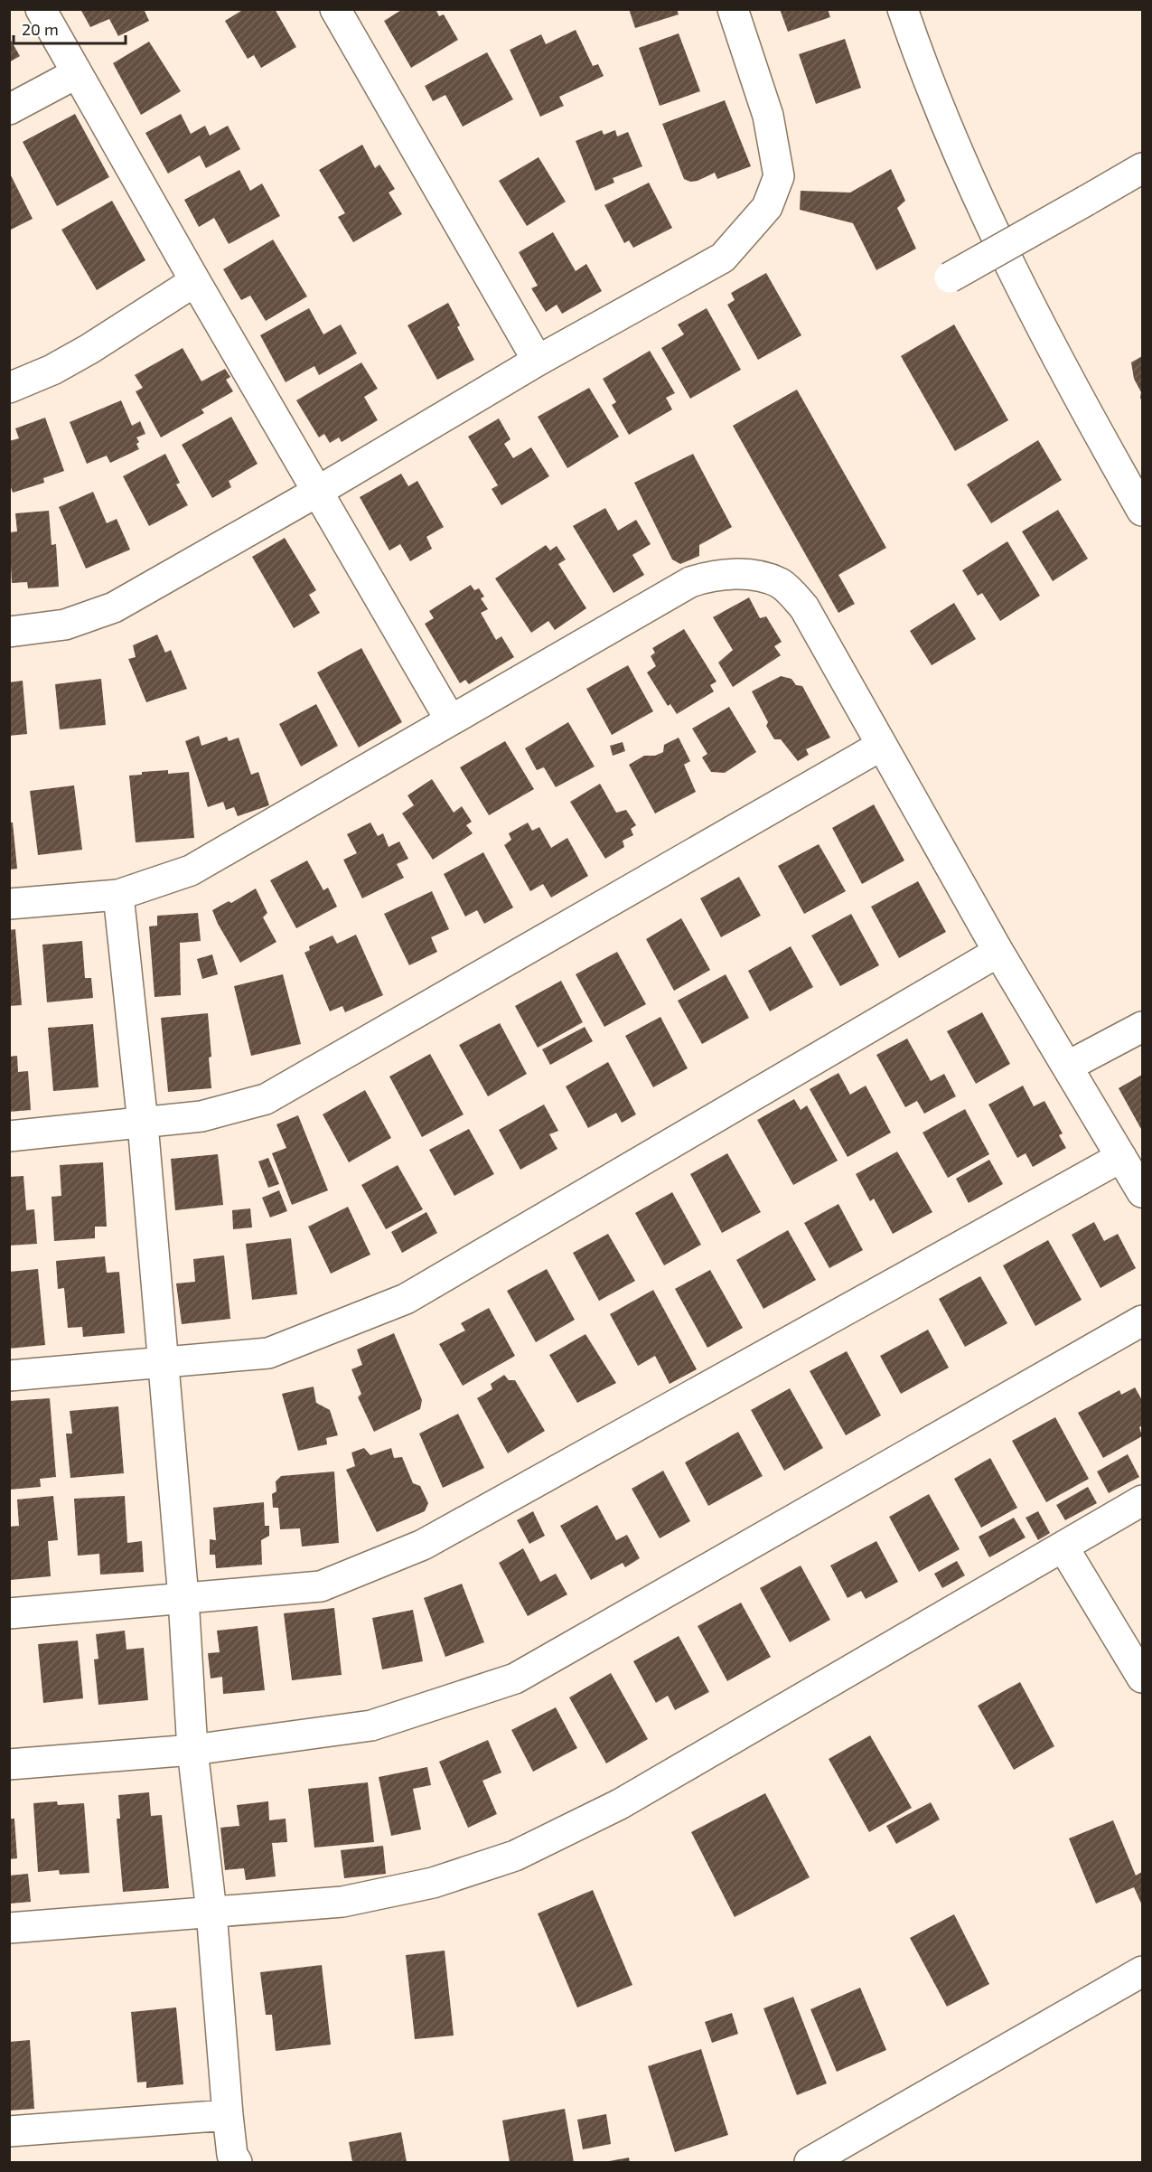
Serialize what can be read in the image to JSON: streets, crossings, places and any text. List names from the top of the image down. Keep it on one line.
{"scale_bar":"20 m"}
